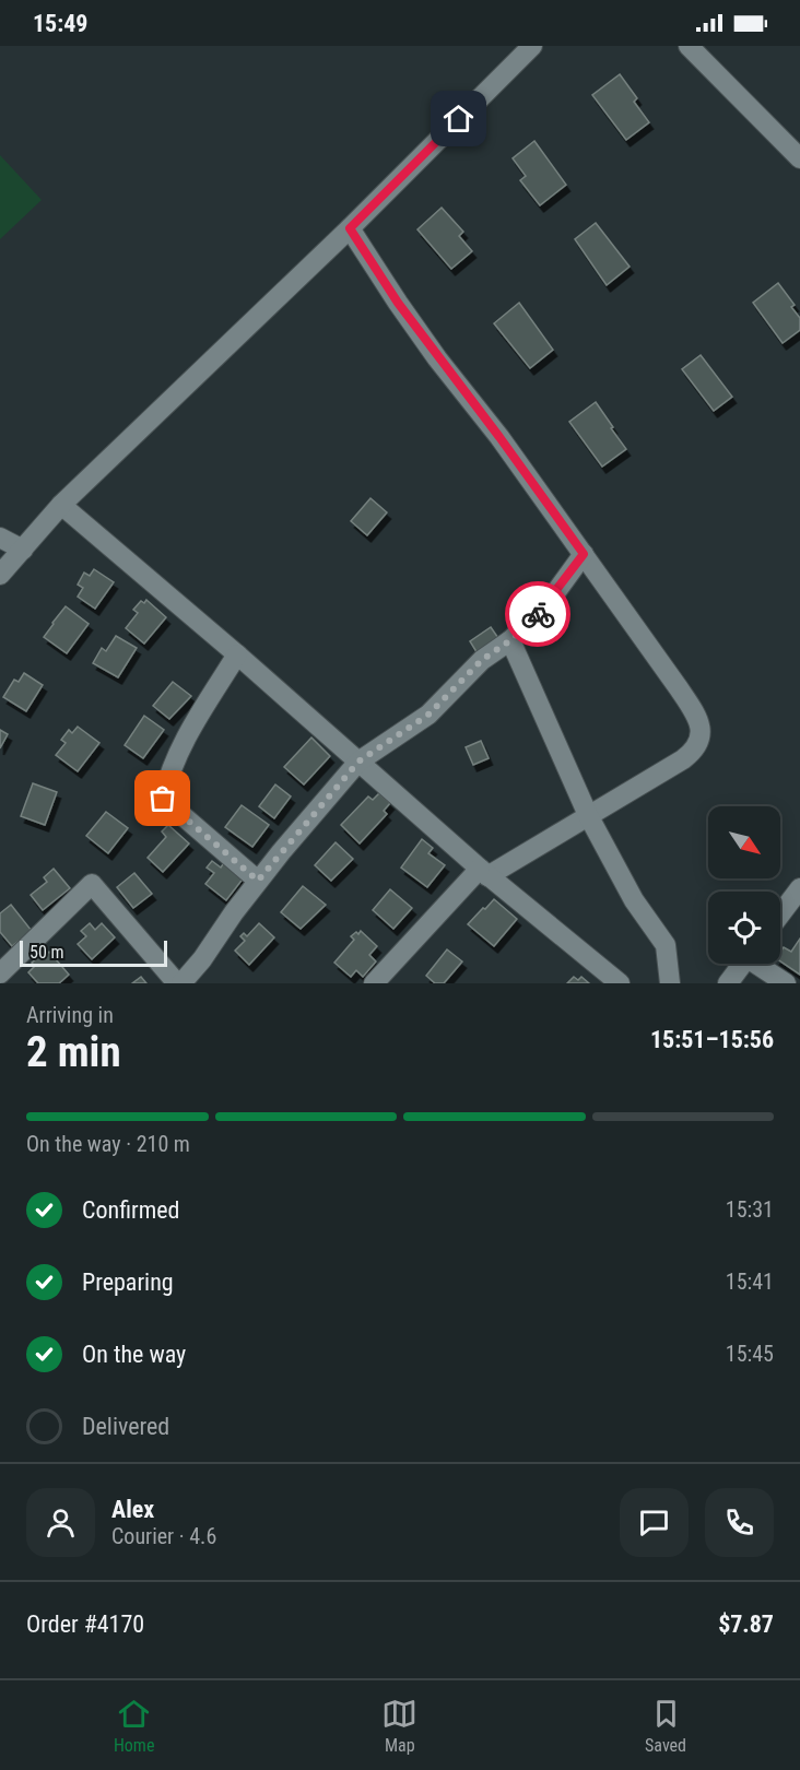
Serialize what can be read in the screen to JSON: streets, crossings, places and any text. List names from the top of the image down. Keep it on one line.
{"scale_bar":"50 m","north":"bottom right","page":{"status":"15:49","scale":"50 m","heading":["2 min","Arriving in","15:51–15:56"],"panel":["Alex","Courier · 4.6","Order #4170","$7.87"],"bar":"On the way · 210 m","list":[["Confirmed","15:31"],["Preparing","15:41"],["On the way","15:45"],"Delivered"],"tabs":["Home","Map","Saved"]}}
